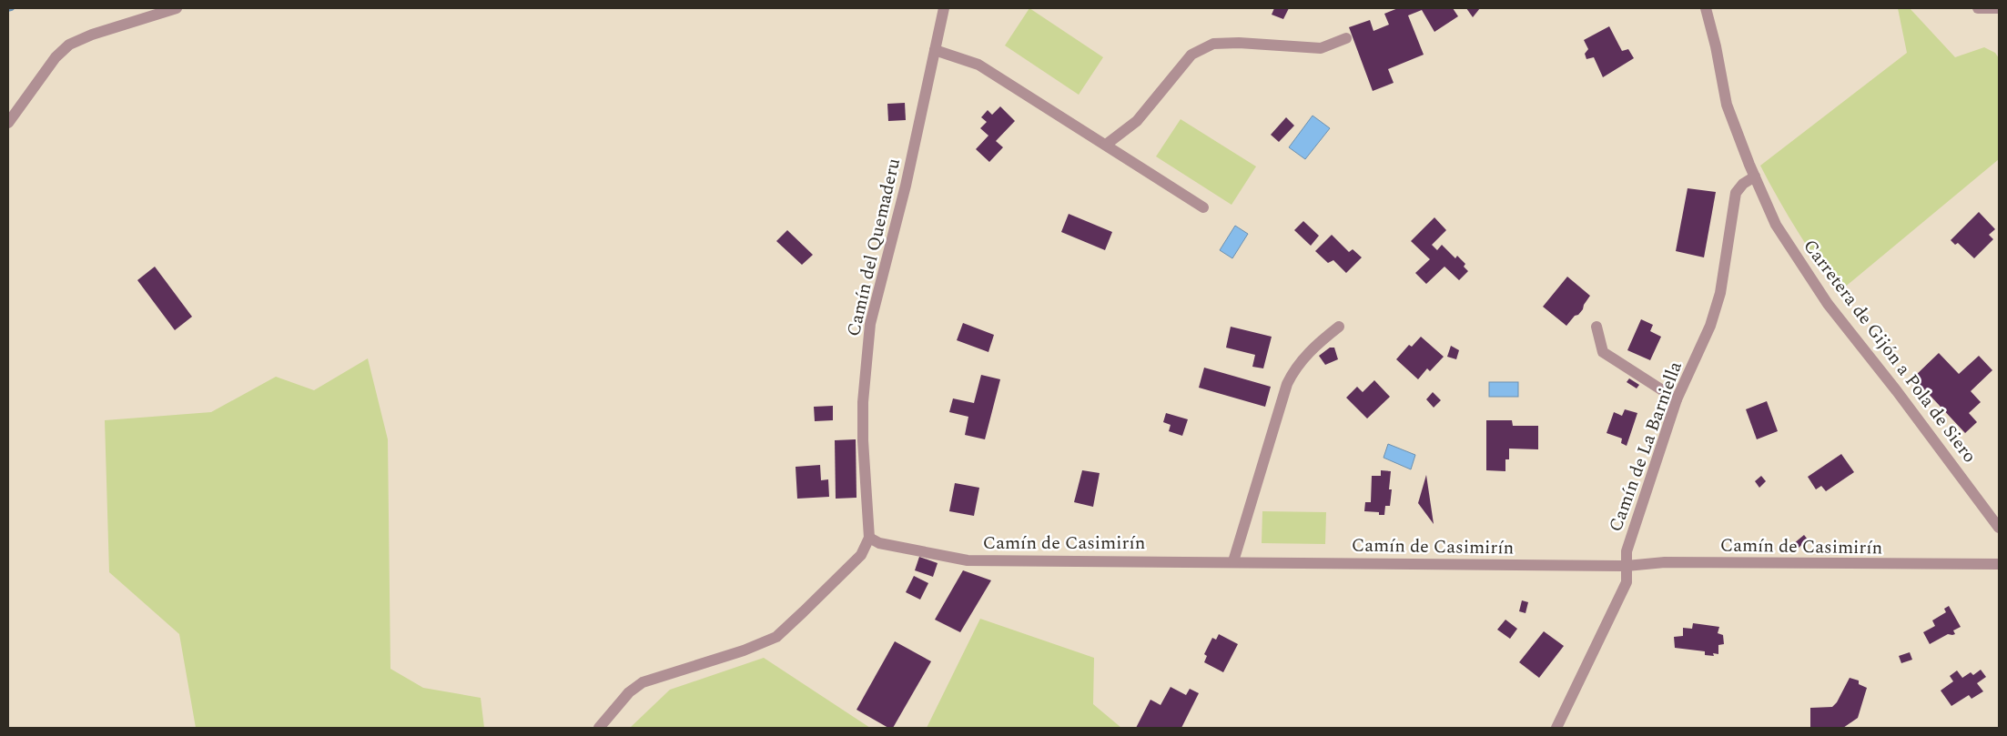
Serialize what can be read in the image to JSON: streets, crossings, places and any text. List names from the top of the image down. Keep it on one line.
{"streets":{"street":["Camín del Quemaderu","Carretera de Gijón a Pola de Siero","Camín de La Barniella","Camín de Casimirín"]},"crossings":[["Camín del Quemaderu","Camín de Casimirín"],["Carretera de Gijón a Pola de Siero","Camín de La Barniella"],["Camín de La Barniella","Camín de Casimirín"]]}
